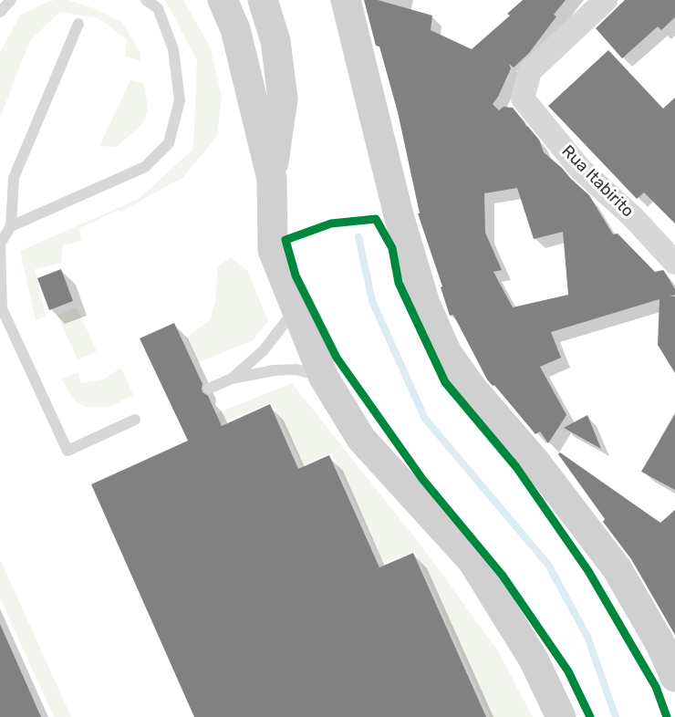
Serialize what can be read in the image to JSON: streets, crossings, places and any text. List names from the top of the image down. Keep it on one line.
{"streets":{"street":["Rua Itabirito"]}}
